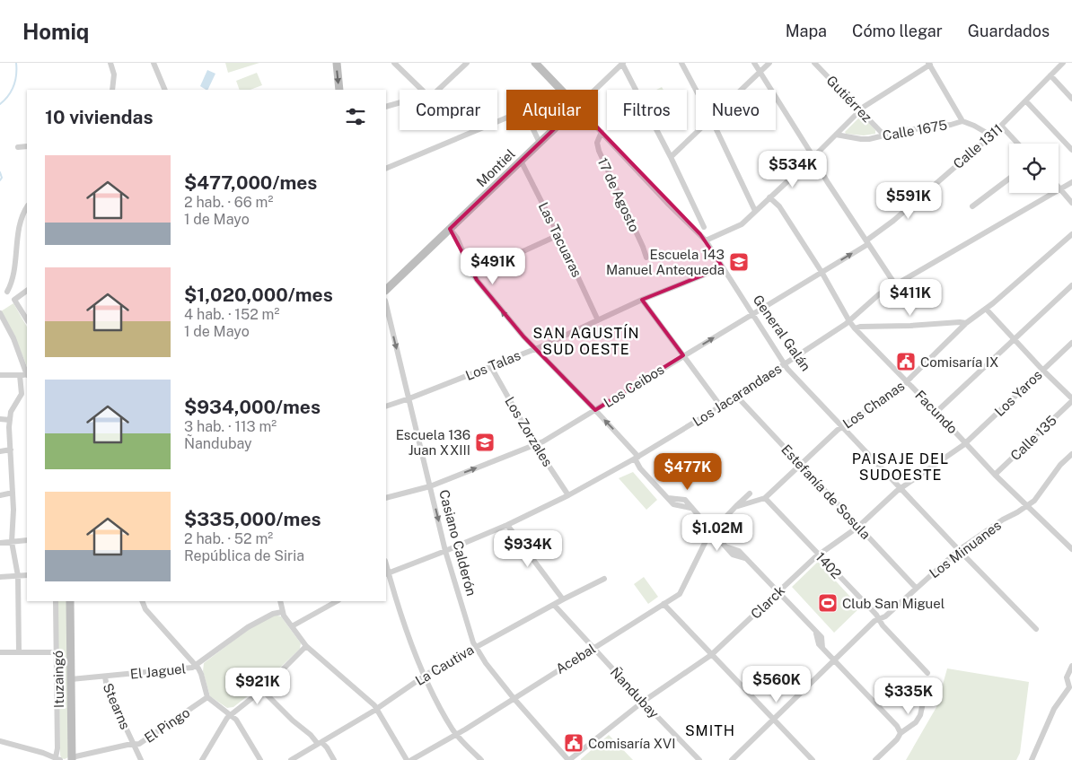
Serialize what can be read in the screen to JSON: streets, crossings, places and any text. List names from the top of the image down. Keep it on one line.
{"streets":{"street":["Gutiérrez","Calle 1675","Calle 1311","Montiel","17 de Agosto","Las Tacuaras","General Galán","Los Talas","Los Ceibos","Los Yaros","Los Jacarandaes","Los Chanas","Facundo","Los Zorzales","Calle 135","Estefanía de Sosula","Casiano Calderón","Los Minuanes","1402","Clarck","Acebal","La Cautiva","El Jaguel","Ituzaingó","Ñandubay","Stearns","El Pingo"]},"crossings":[["Gutiérrez","Calle 1675"],["Calle 1675","Calle 1311"],["Calle 1311","Los Ceibos"],["Montiel","Las Tacuaras"],["17 de Agosto","General Galán"],["Las Tacuaras","Los Talas"],["General Galán","Los Talas"],["General Galán","Los Ceibos"],["General Galán","Los Jacarandaes"],["General Galán","Los Chanas"],["General Galán","Los Minuanes"],["General Galán","Clarck"],["Los Talas","Los Zorzales"],["Los Talas","Casiano Calderón"],["Los Ceibos","Facundo"],["Los Ceibos","Los Zorzales"],["Los Ceibos","Casiano Calderón"],["Los Yaros","Facundo"],["Los Yaros","Clarck"],["Los Jacarandaes","Facundo"],["Los Jacarandaes","Los Zorzales"],["Los Jacarandaes","Estefanía de Sosula"],["Los Jacarandaes","Casiano Calderón"],["Los Chanas","Facundo"],["Los Chanas","Estefanía de Sosula"],["Los Chanas","1402"],["Los Chanas","Acebal"],["Facundo","Calle 135"],["Facundo","Los Minuanes"],["Facundo","Clarck"],["Estefanía de Sosula","Los Minuanes"],["Estefanía de Sosula","Clarck"],["Casiano Calderón","Clarck"],["Casiano Calderón","Acebal"],["Casiano Calderón","La Cautiva"],["Los Minuanes","1402"],["1402","Clarck"],["Clarck","Ñandubay"],["Acebal","Ñandubay"],["La Cautiva","Ñandubay"],["El Jaguel","Ituzaingó"],["El Jaguel","Stearns"],["Ituzaingó","El Pingo"],["Stearns","El Pingo"]],"one_way":["Los Ceibos"],"districts":["SAN AGUSTÍN SUD OESTE","PAISAJE DEL SUDOESTE","SMITH"],"places":{"school or university":["Escuela 143 Manuel Antequeda","Escuela 136 Juan XXIII"],"public building":["Comisaría IX","Comisaría XVI"],"sports":["Club San Miguel"]},"page":{"header":"Homiq","nav":["Mapa","Cómo llegar","Guardados"],"chip":["Comprar","Alquilar","Filtros","Nuevo"],"heading":"10 viviendas","list":[{"name":"$477,000/mes","note":"2 hab. · 66 m² · 1 de Mayo"},{"name":"$1,020,000/mes","note":"4 hab. · 152 m² · 1 de Mayo"},{"name":"$934,000/mes","note":"3 hab. · 113 m² · Ñandubay"},{"name":"$335,000/mes","note":"2 hab. · 52 m² · República de Siria"}],"price":["$534K","$591K","$491K","$411K","$477K","$1.02M","$934K","$560K","$921K","$335K"]}}
